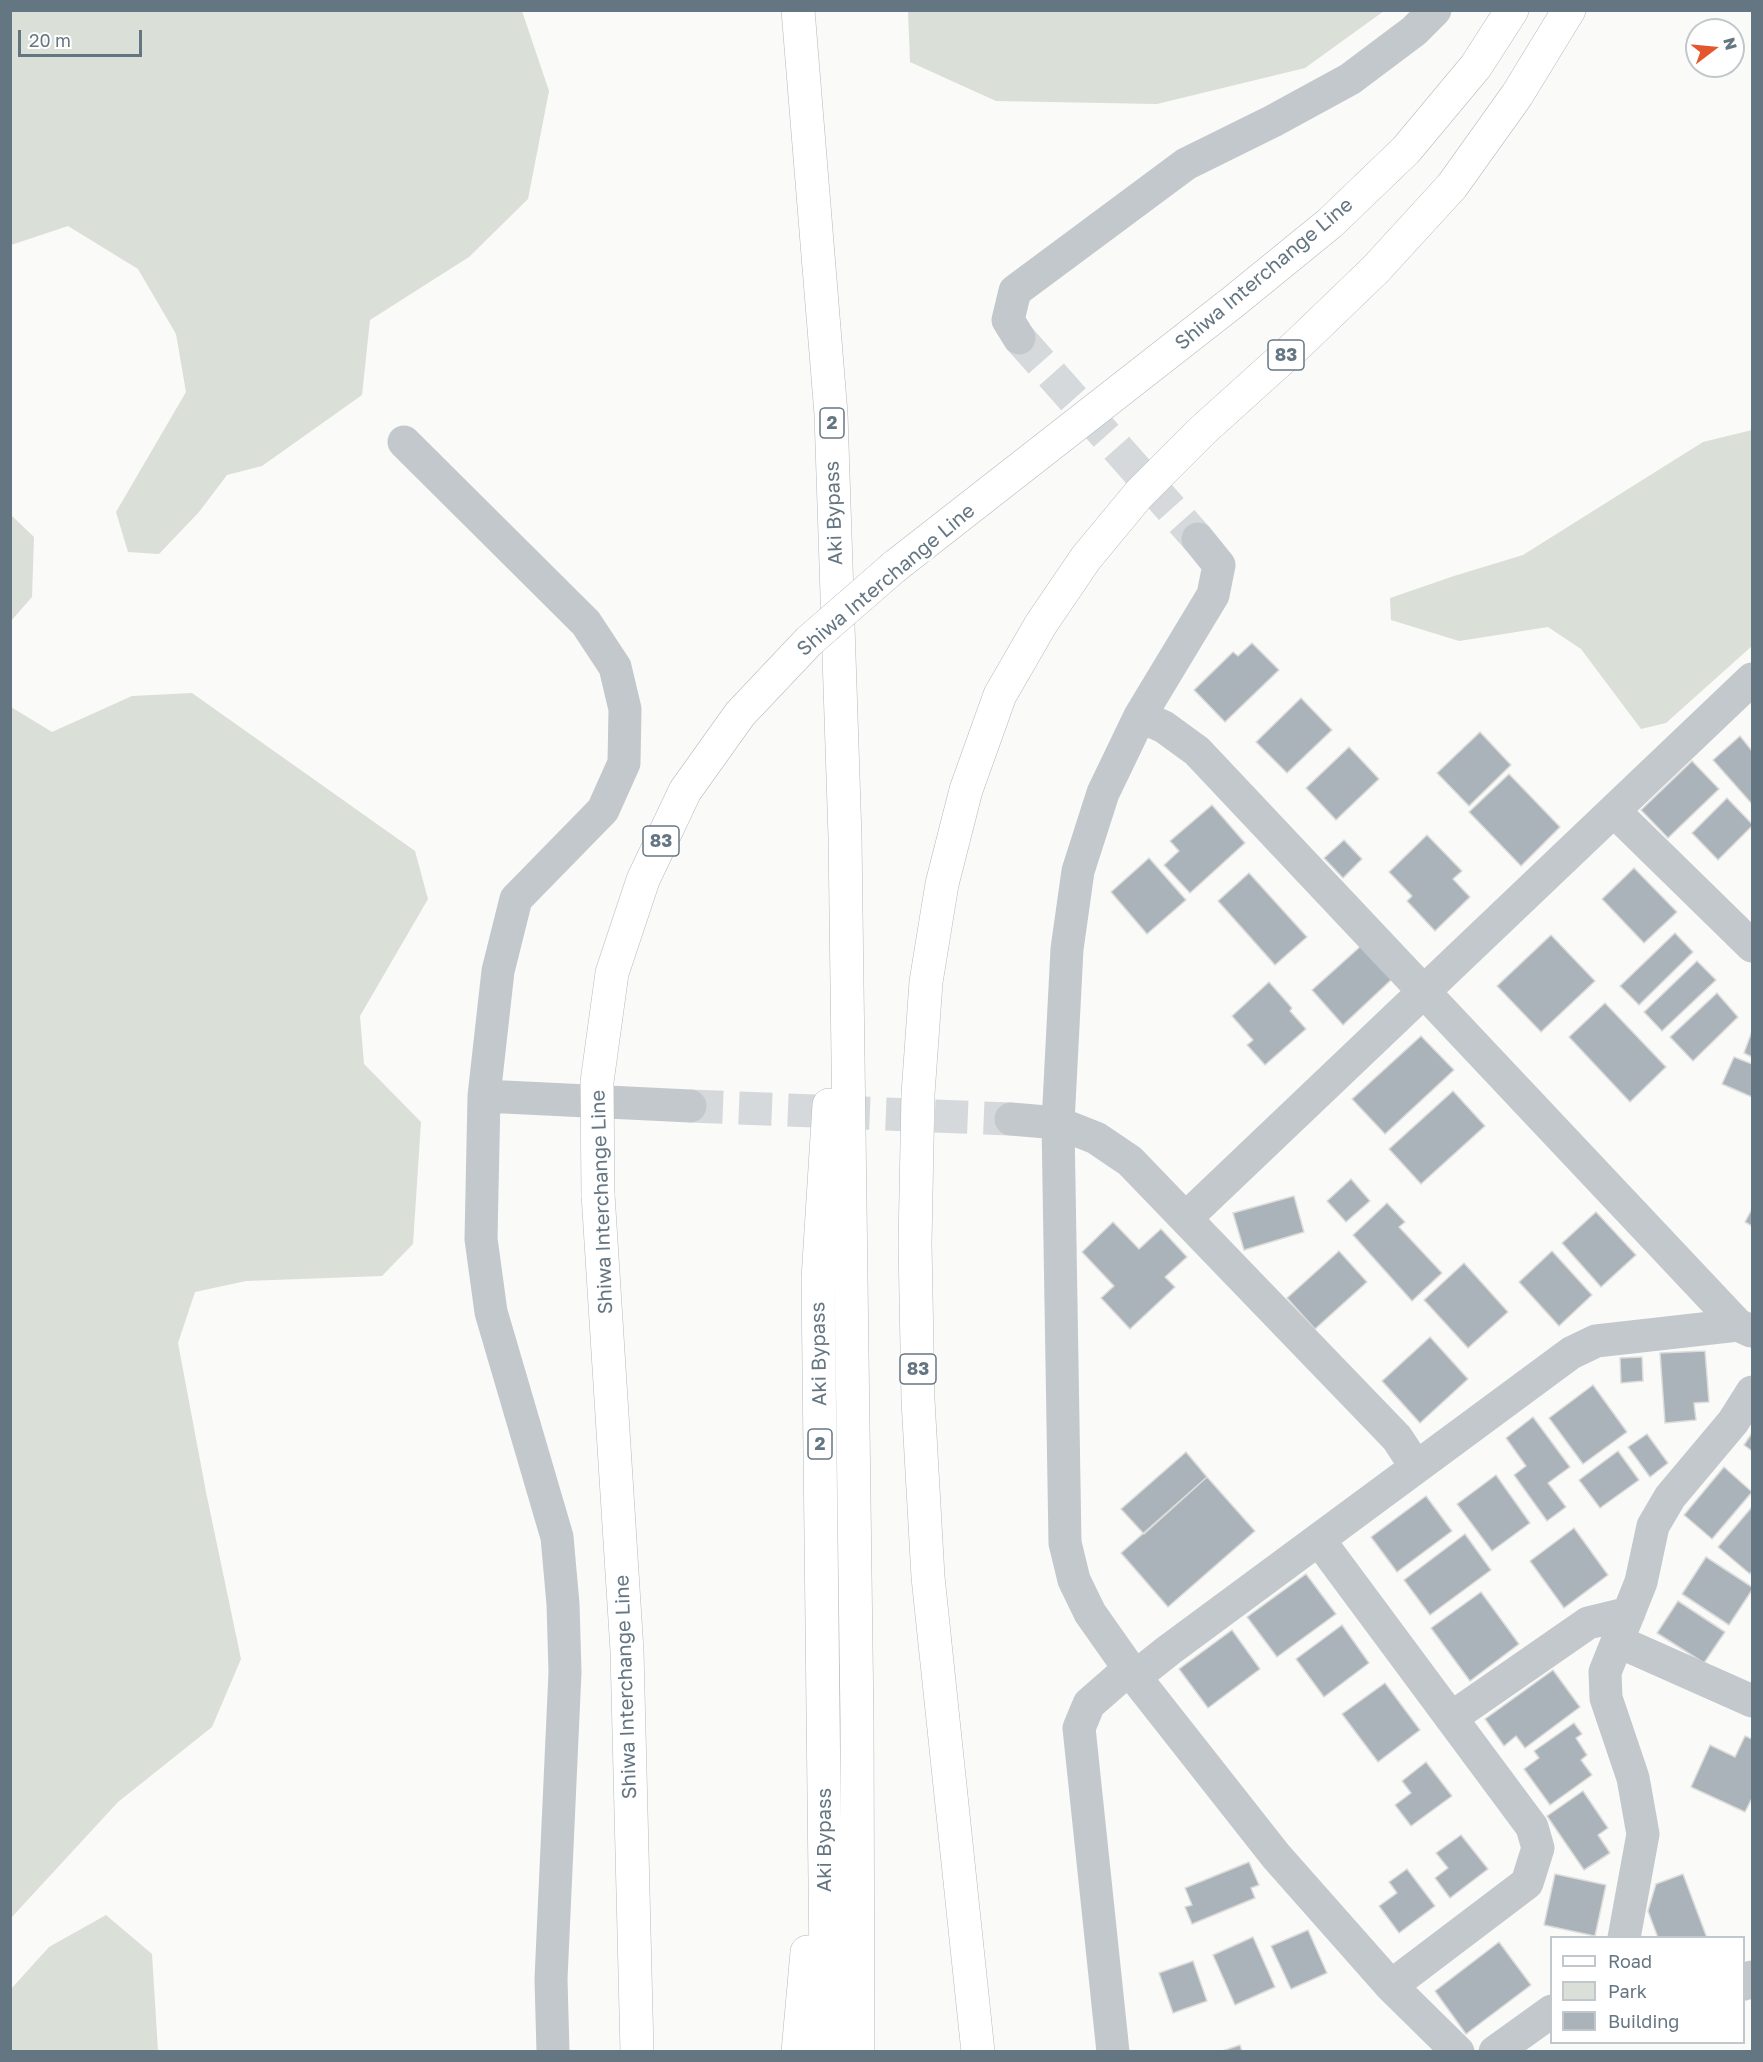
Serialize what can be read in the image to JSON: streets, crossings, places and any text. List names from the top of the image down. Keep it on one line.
{"streets":{"main road":["Shiwa Interchange Line","83","2","Aki Bypass"]},"legend":["Road","Park","Building"],"scale_bar":"20 m","north":"right"}
